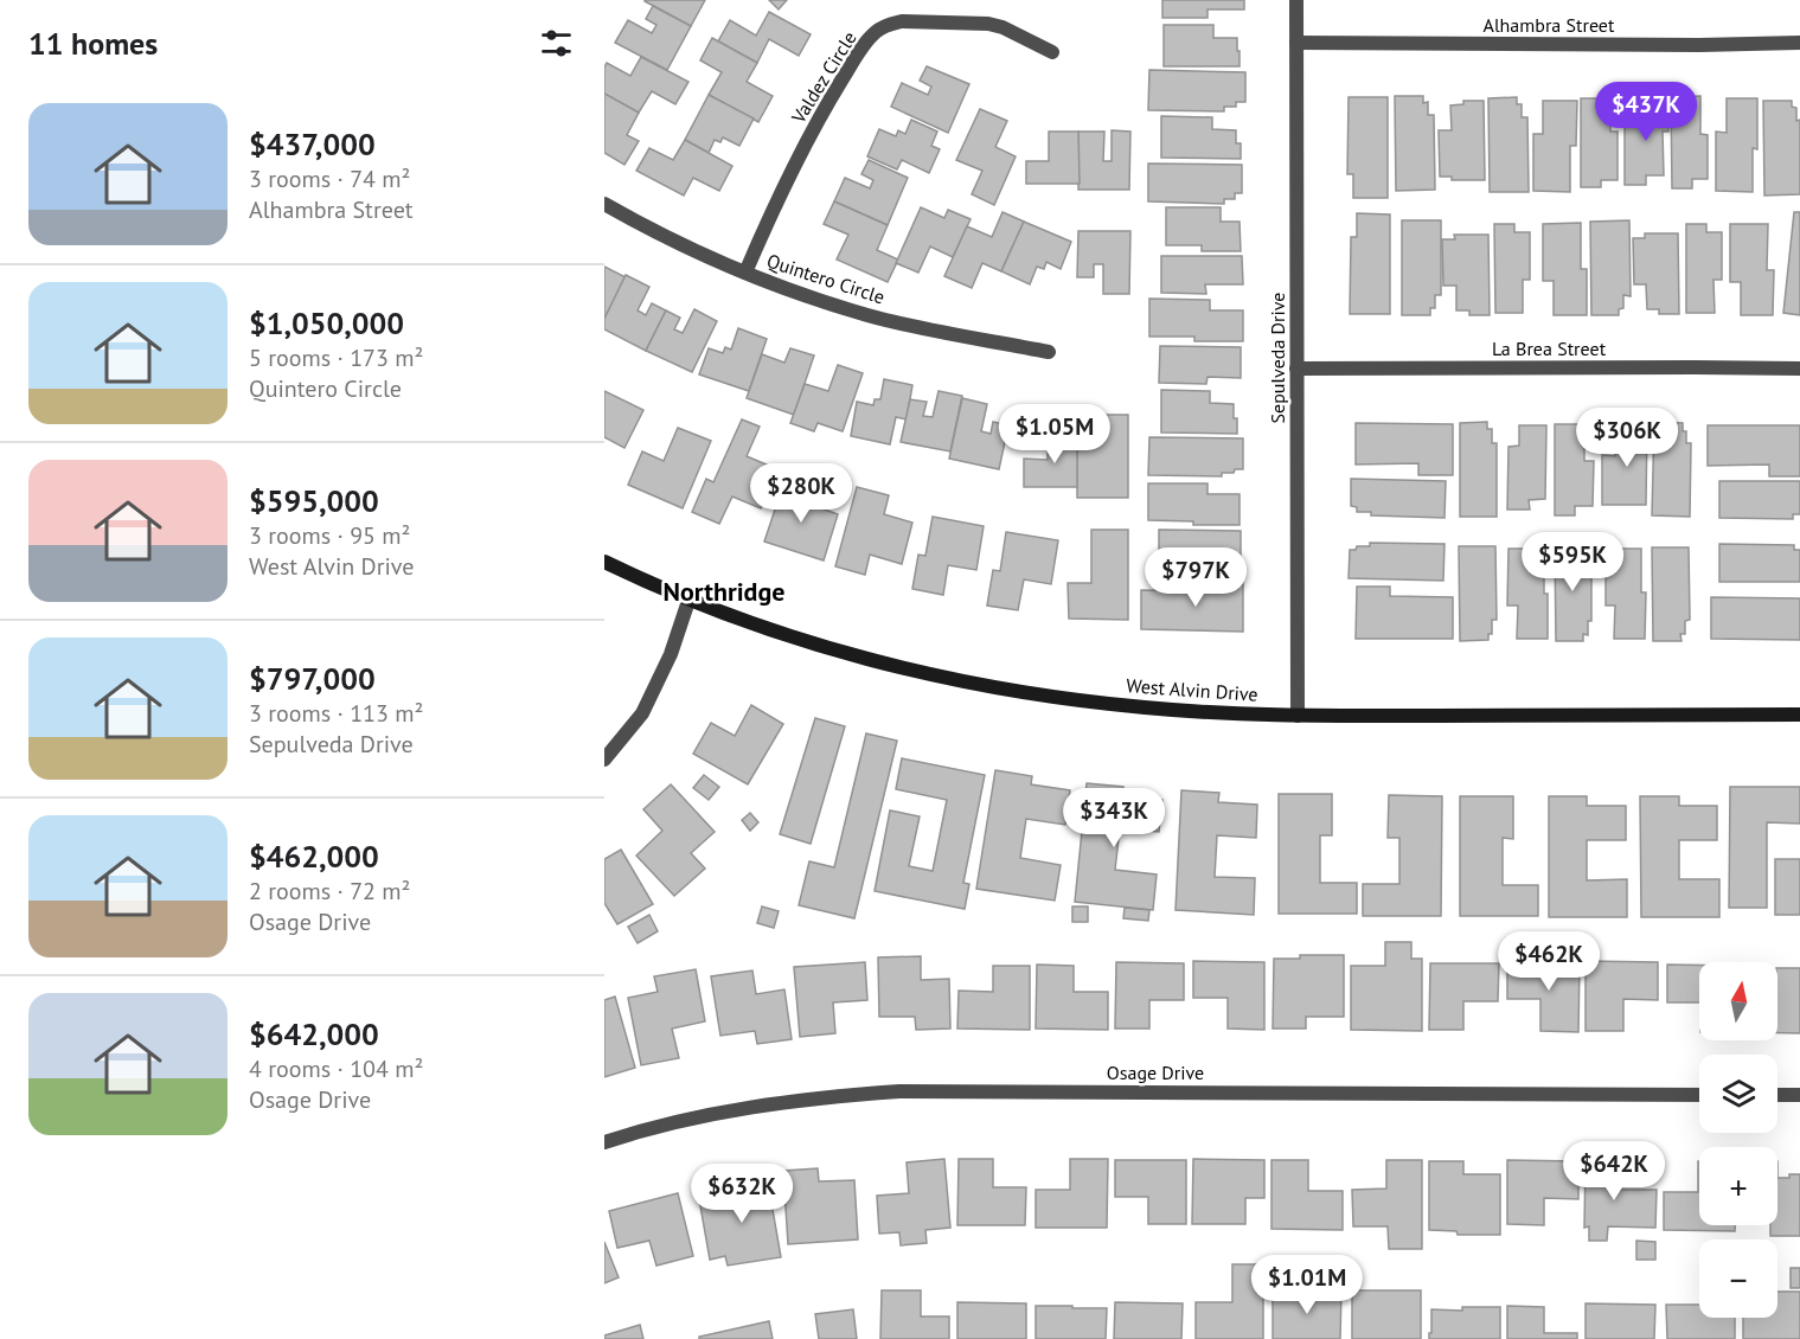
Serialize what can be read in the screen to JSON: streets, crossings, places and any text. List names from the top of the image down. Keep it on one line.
{"streets":{"street":["Alhambra Street","Valdez Circle","Quintero Circle","La Brea Street","Sepulveda Drive","West Alvin Drive","Osage Drive"]},"crossings":[["Alhambra Street","Sepulveda Drive"],["Valdez Circle","Quintero Circle"],["La Brea Street","Sepulveda Drive"],["Sepulveda Drive","West Alvin Drive"]],"districts":["Northridge"],"north":"top","page":{"heading":"11 homes","price":["$437K","$1.05M","$306K","$280K","$595K","$797K","$343K","$462K","$642K","$632K","$1.01M"],"list":[{"name":"$437,000","note":"3 rooms · 74 m² · Alhambra Street"},{"name":"$1,050,000","note":"5 rooms · 173 m² · Quintero Circle"},{"name":"$595,000","note":"3 rooms · 95 m² · West Alvin Drive"},{"name":"$797,000","note":"3 rooms · 113 m² · Sepulveda Drive"},{"name":"$462,000","note":"2 rooms · 72 m² · Osage Drive"},{"name":"$642,000","note":"4 rooms · 104 m² · Osage Drive"}],"map_buttons":["+","−"]}}
